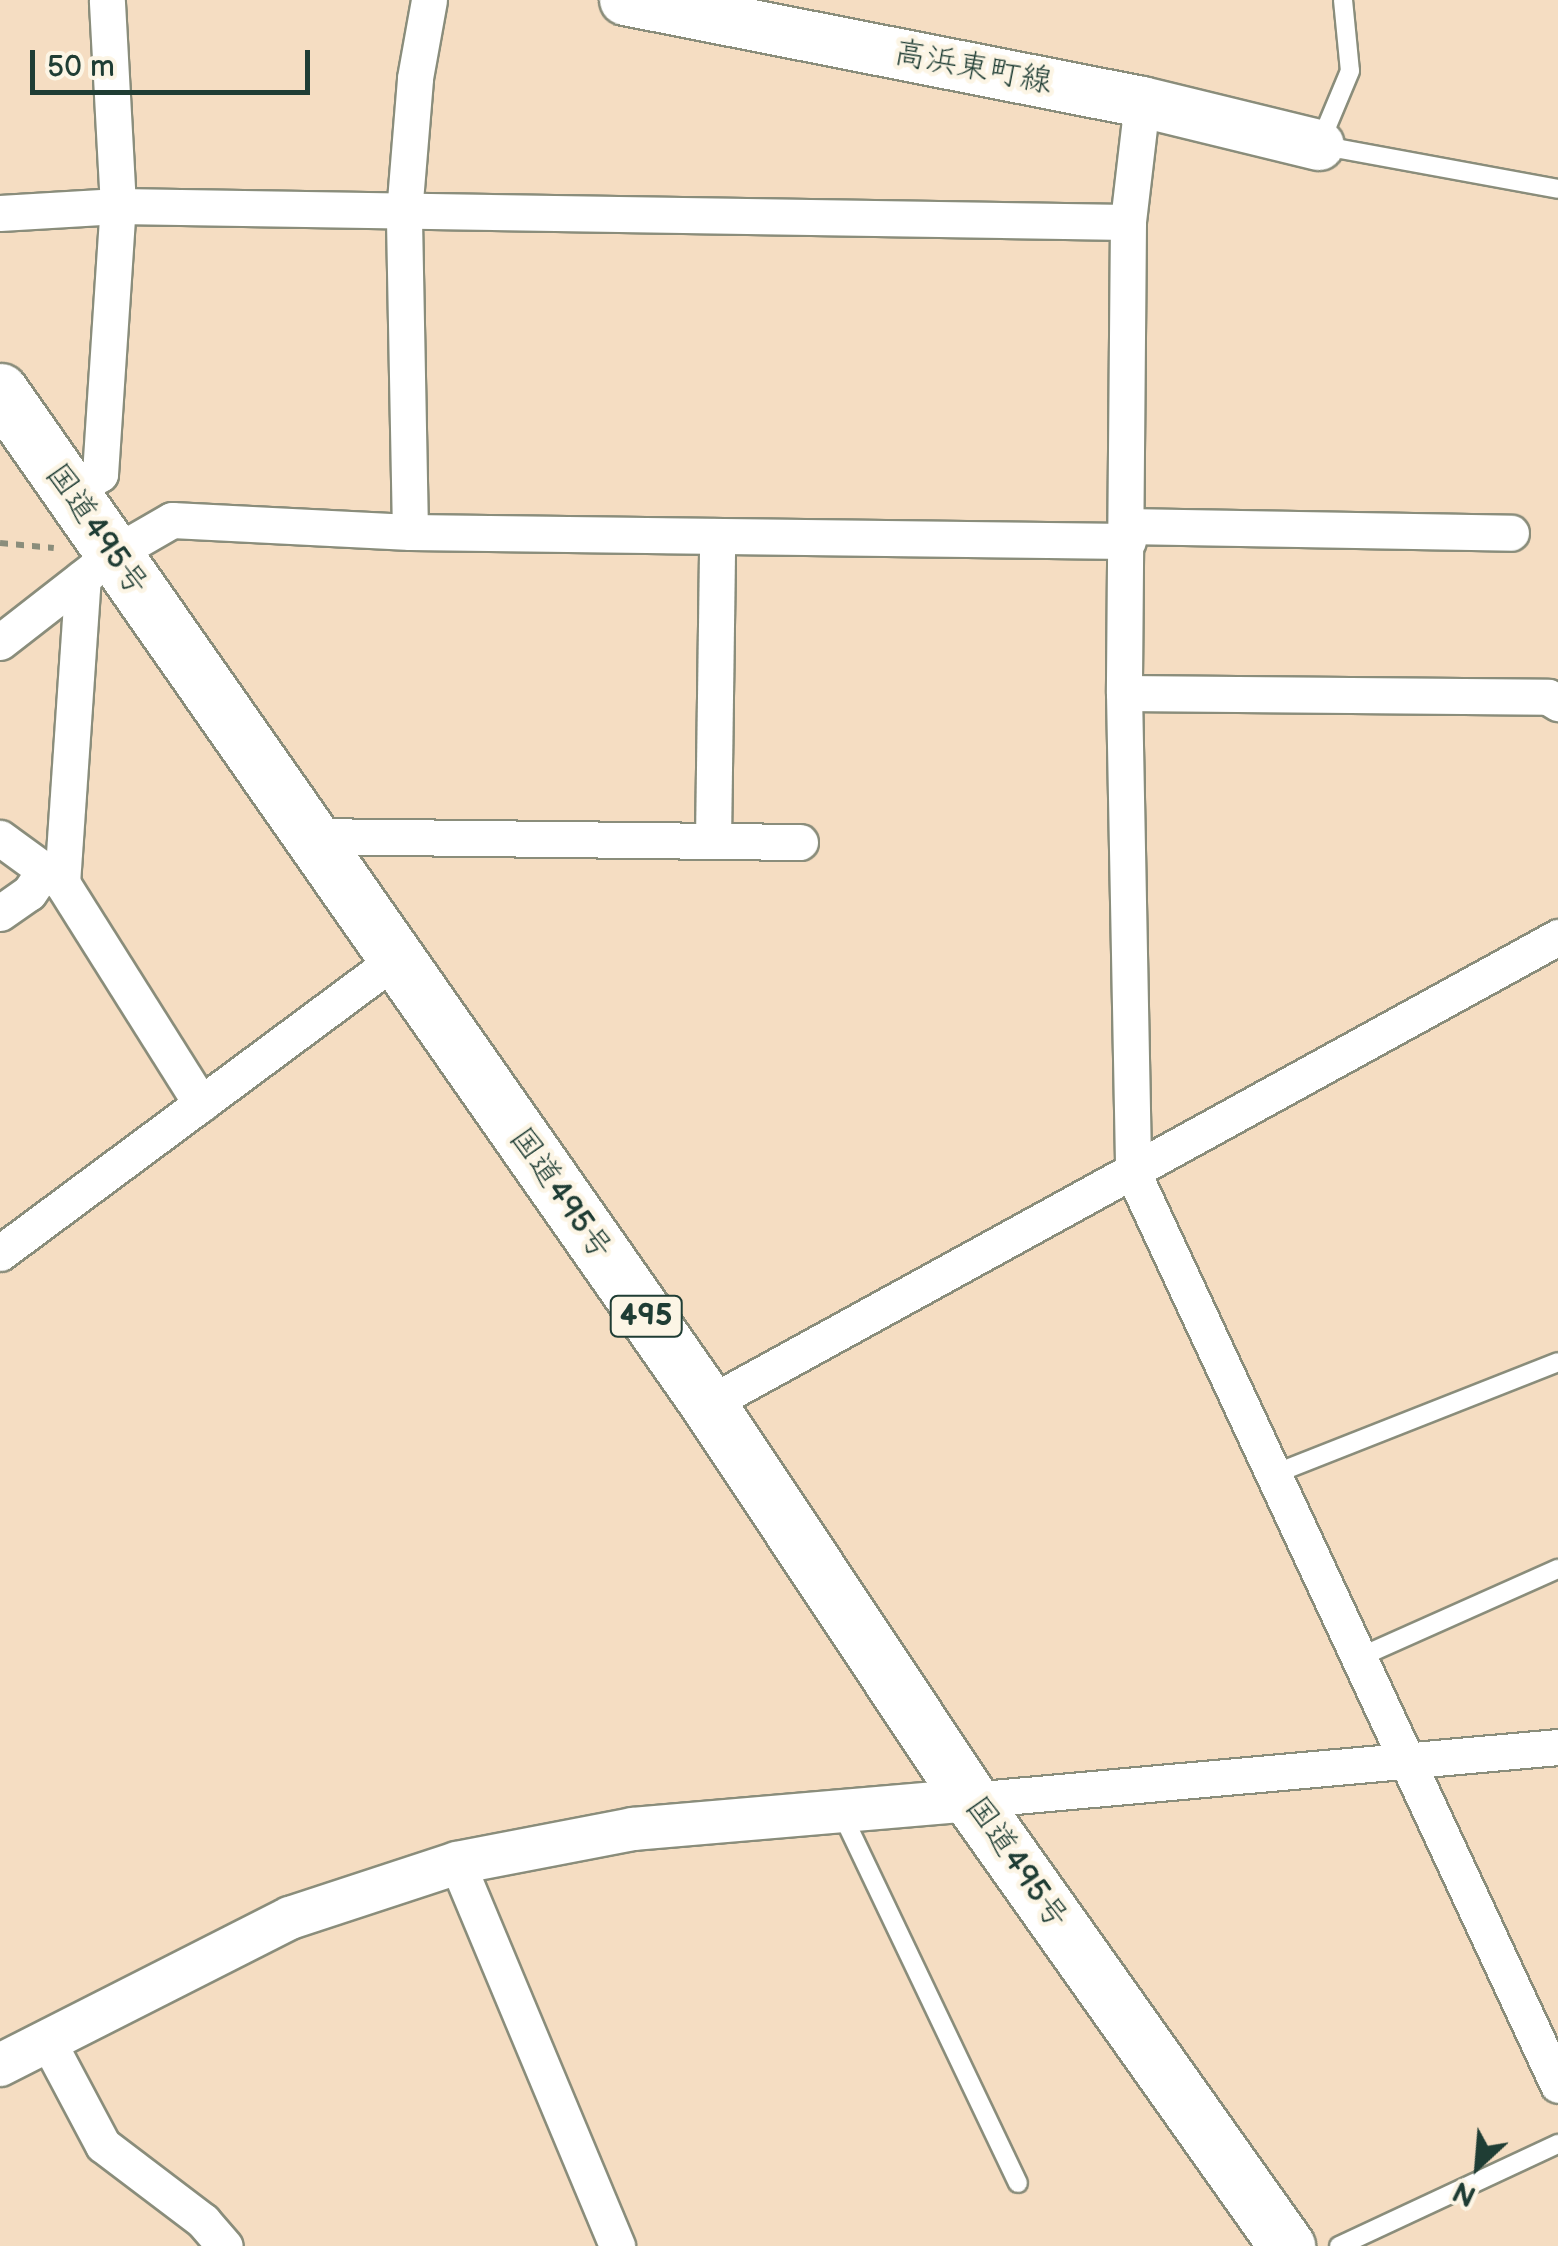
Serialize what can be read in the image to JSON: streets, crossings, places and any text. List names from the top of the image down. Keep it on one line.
{"streets":{"highway":["国道495号","495"],"main road":["高浜東町線"]},"scale_bar":"50 m","north":"bottom left"}
